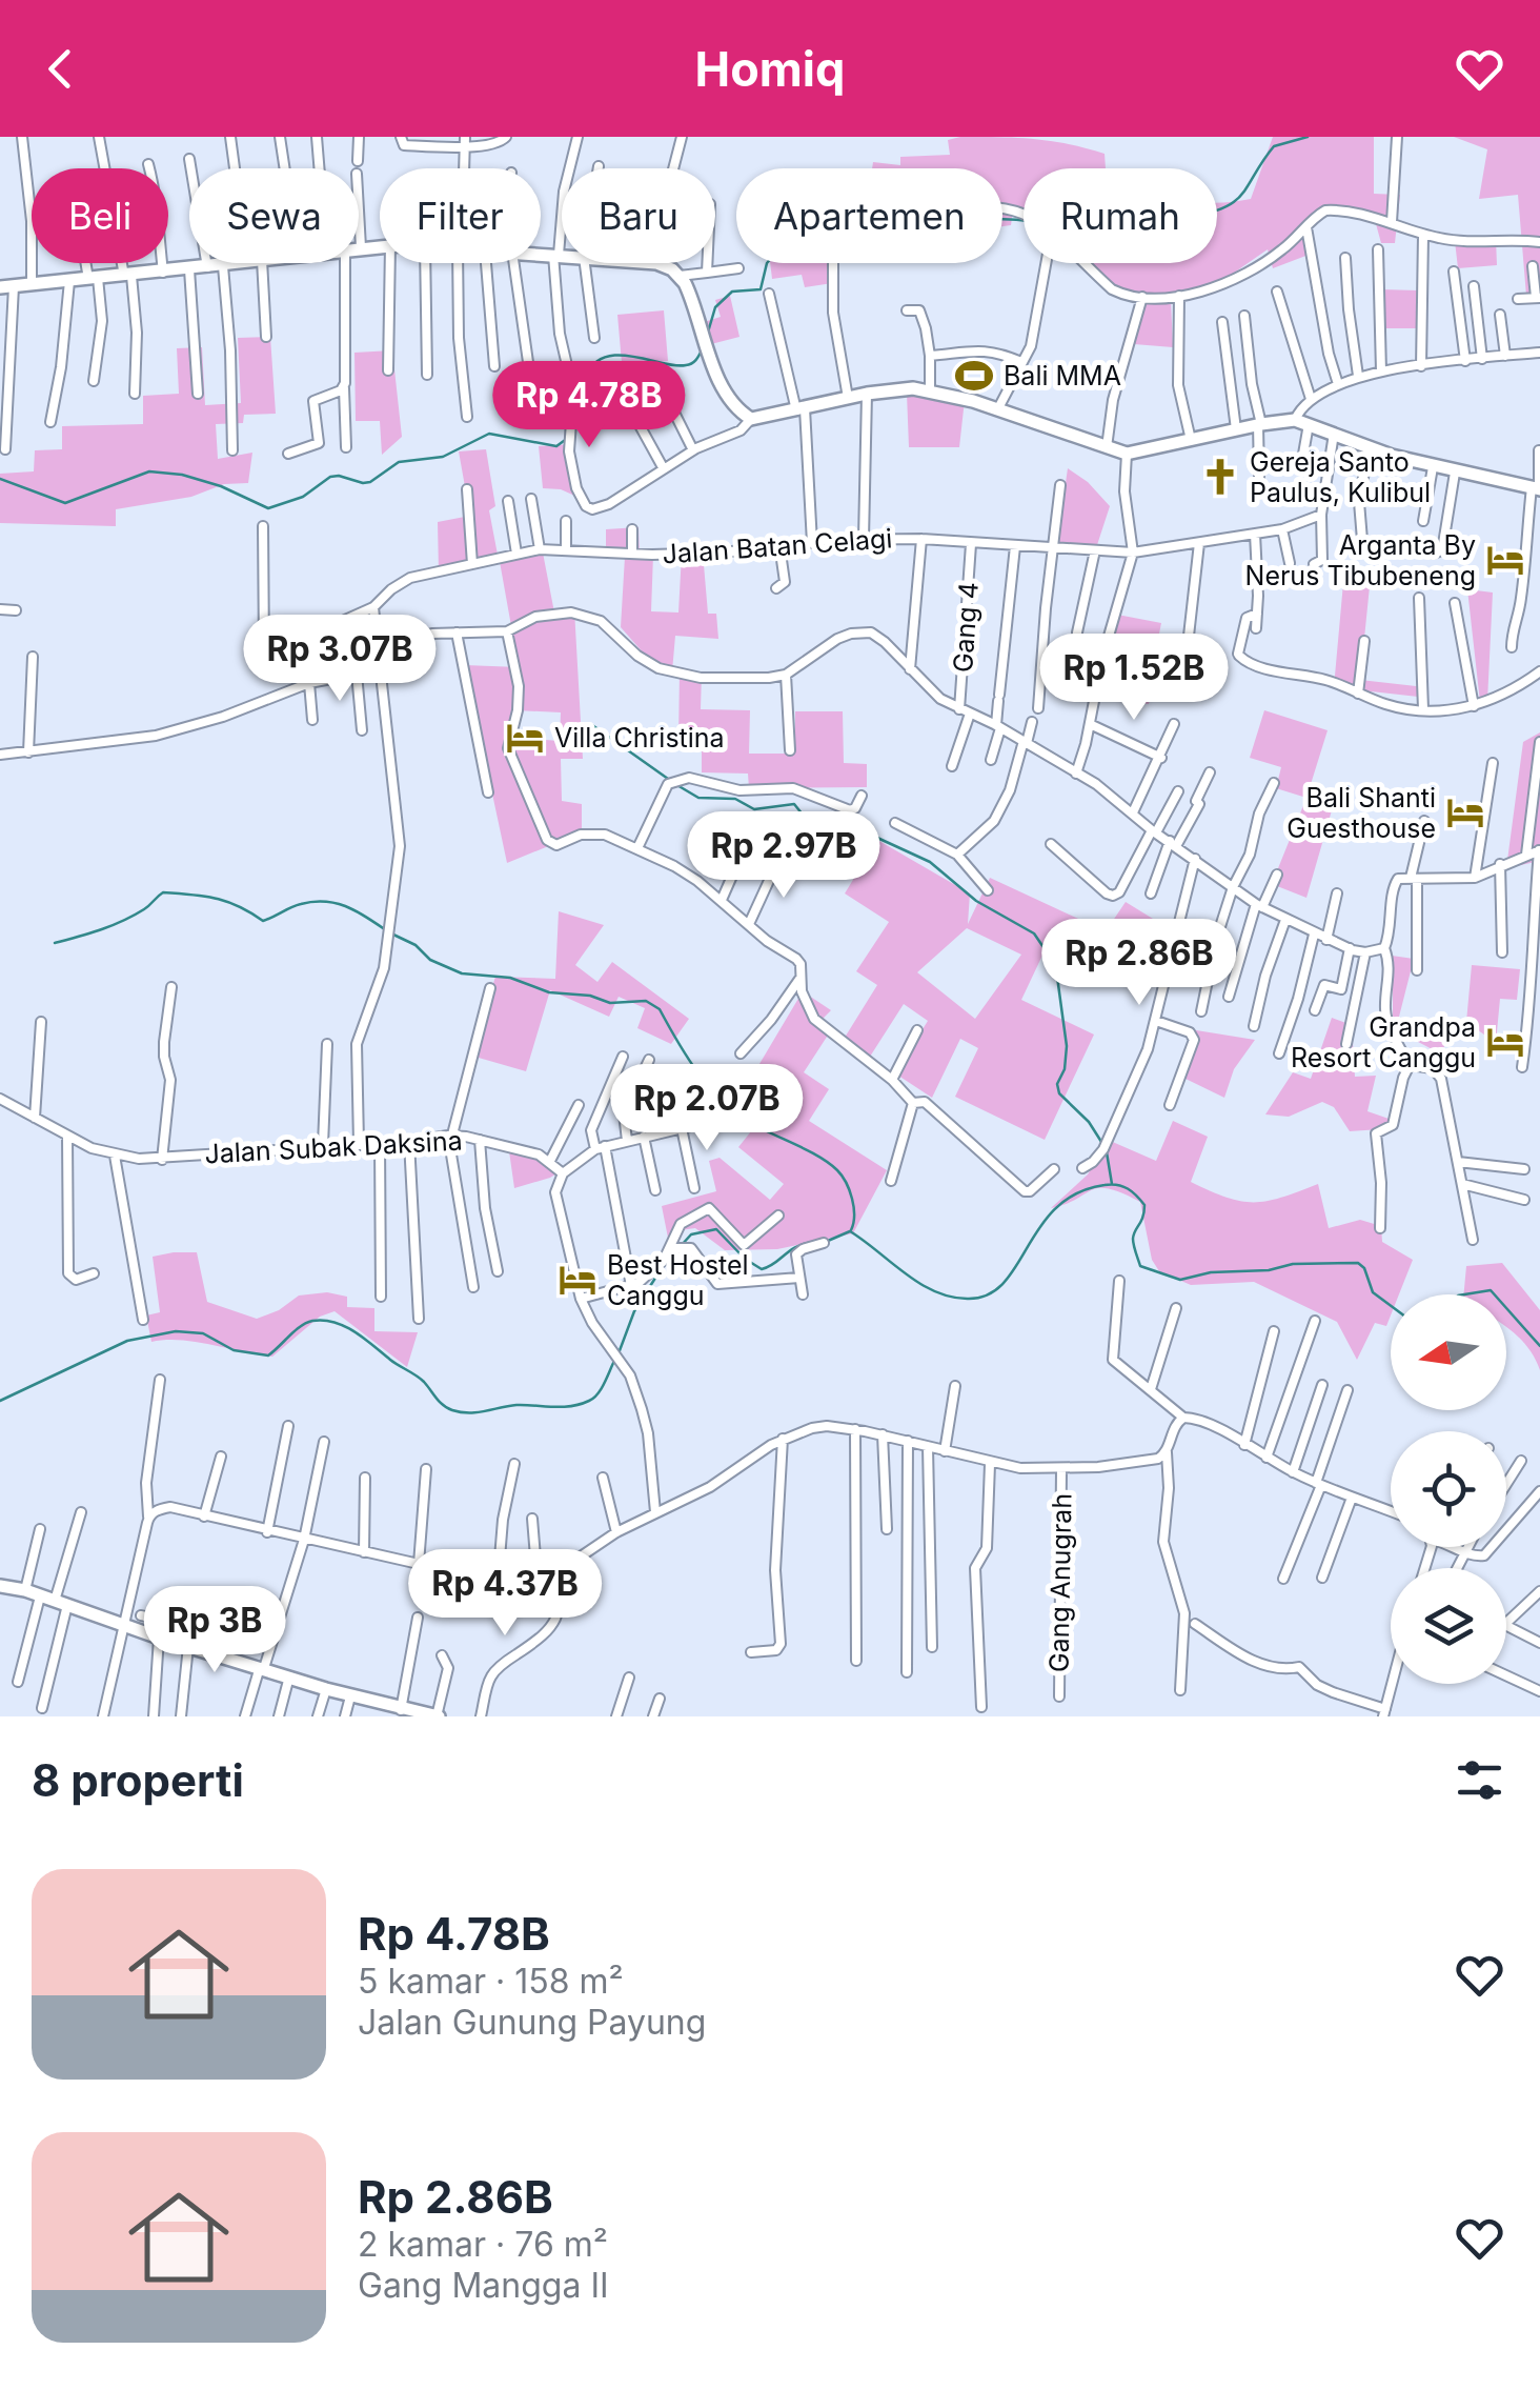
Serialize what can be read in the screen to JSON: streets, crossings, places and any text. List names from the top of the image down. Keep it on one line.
{"streets":{"street":["Jalan Batan Celagi","Gang 4","Jalan Subak Daksina","Gang Anugrah"]},"crossings":[["Jalan Batan Celagi","Gang 4"]],"places":{"sports":["Bali MMA"],"church":["Gereja Santo Paulus, Kulibul"],"hotel":["Arganta By Nerus Tibubeneng","Villa Christina","Bali Shanti Guesthouse","Grandpa Resort Canggu","Best Hostel Canggu"]},"north":"left","page":{"header":"Homiq","chip":["Beli","Sewa","Filter","Baru","Apartemen","Rumah"],"price":["Rp 4.78B","Rp 3.07B","Rp 1.52B","Rp 2.97B","Rp 2.86B","Rp 2.07B","Rp 4.37B","Rp 3B"],"heading":"8 properti","list":[{"name":"Rp 4.78B","note":"5 kamar · 158 m² · Jalan Gunung Payung"},{"name":"Rp 2.86B","note":"2 kamar · 76 m² · Gang Mangga II"}]}}
